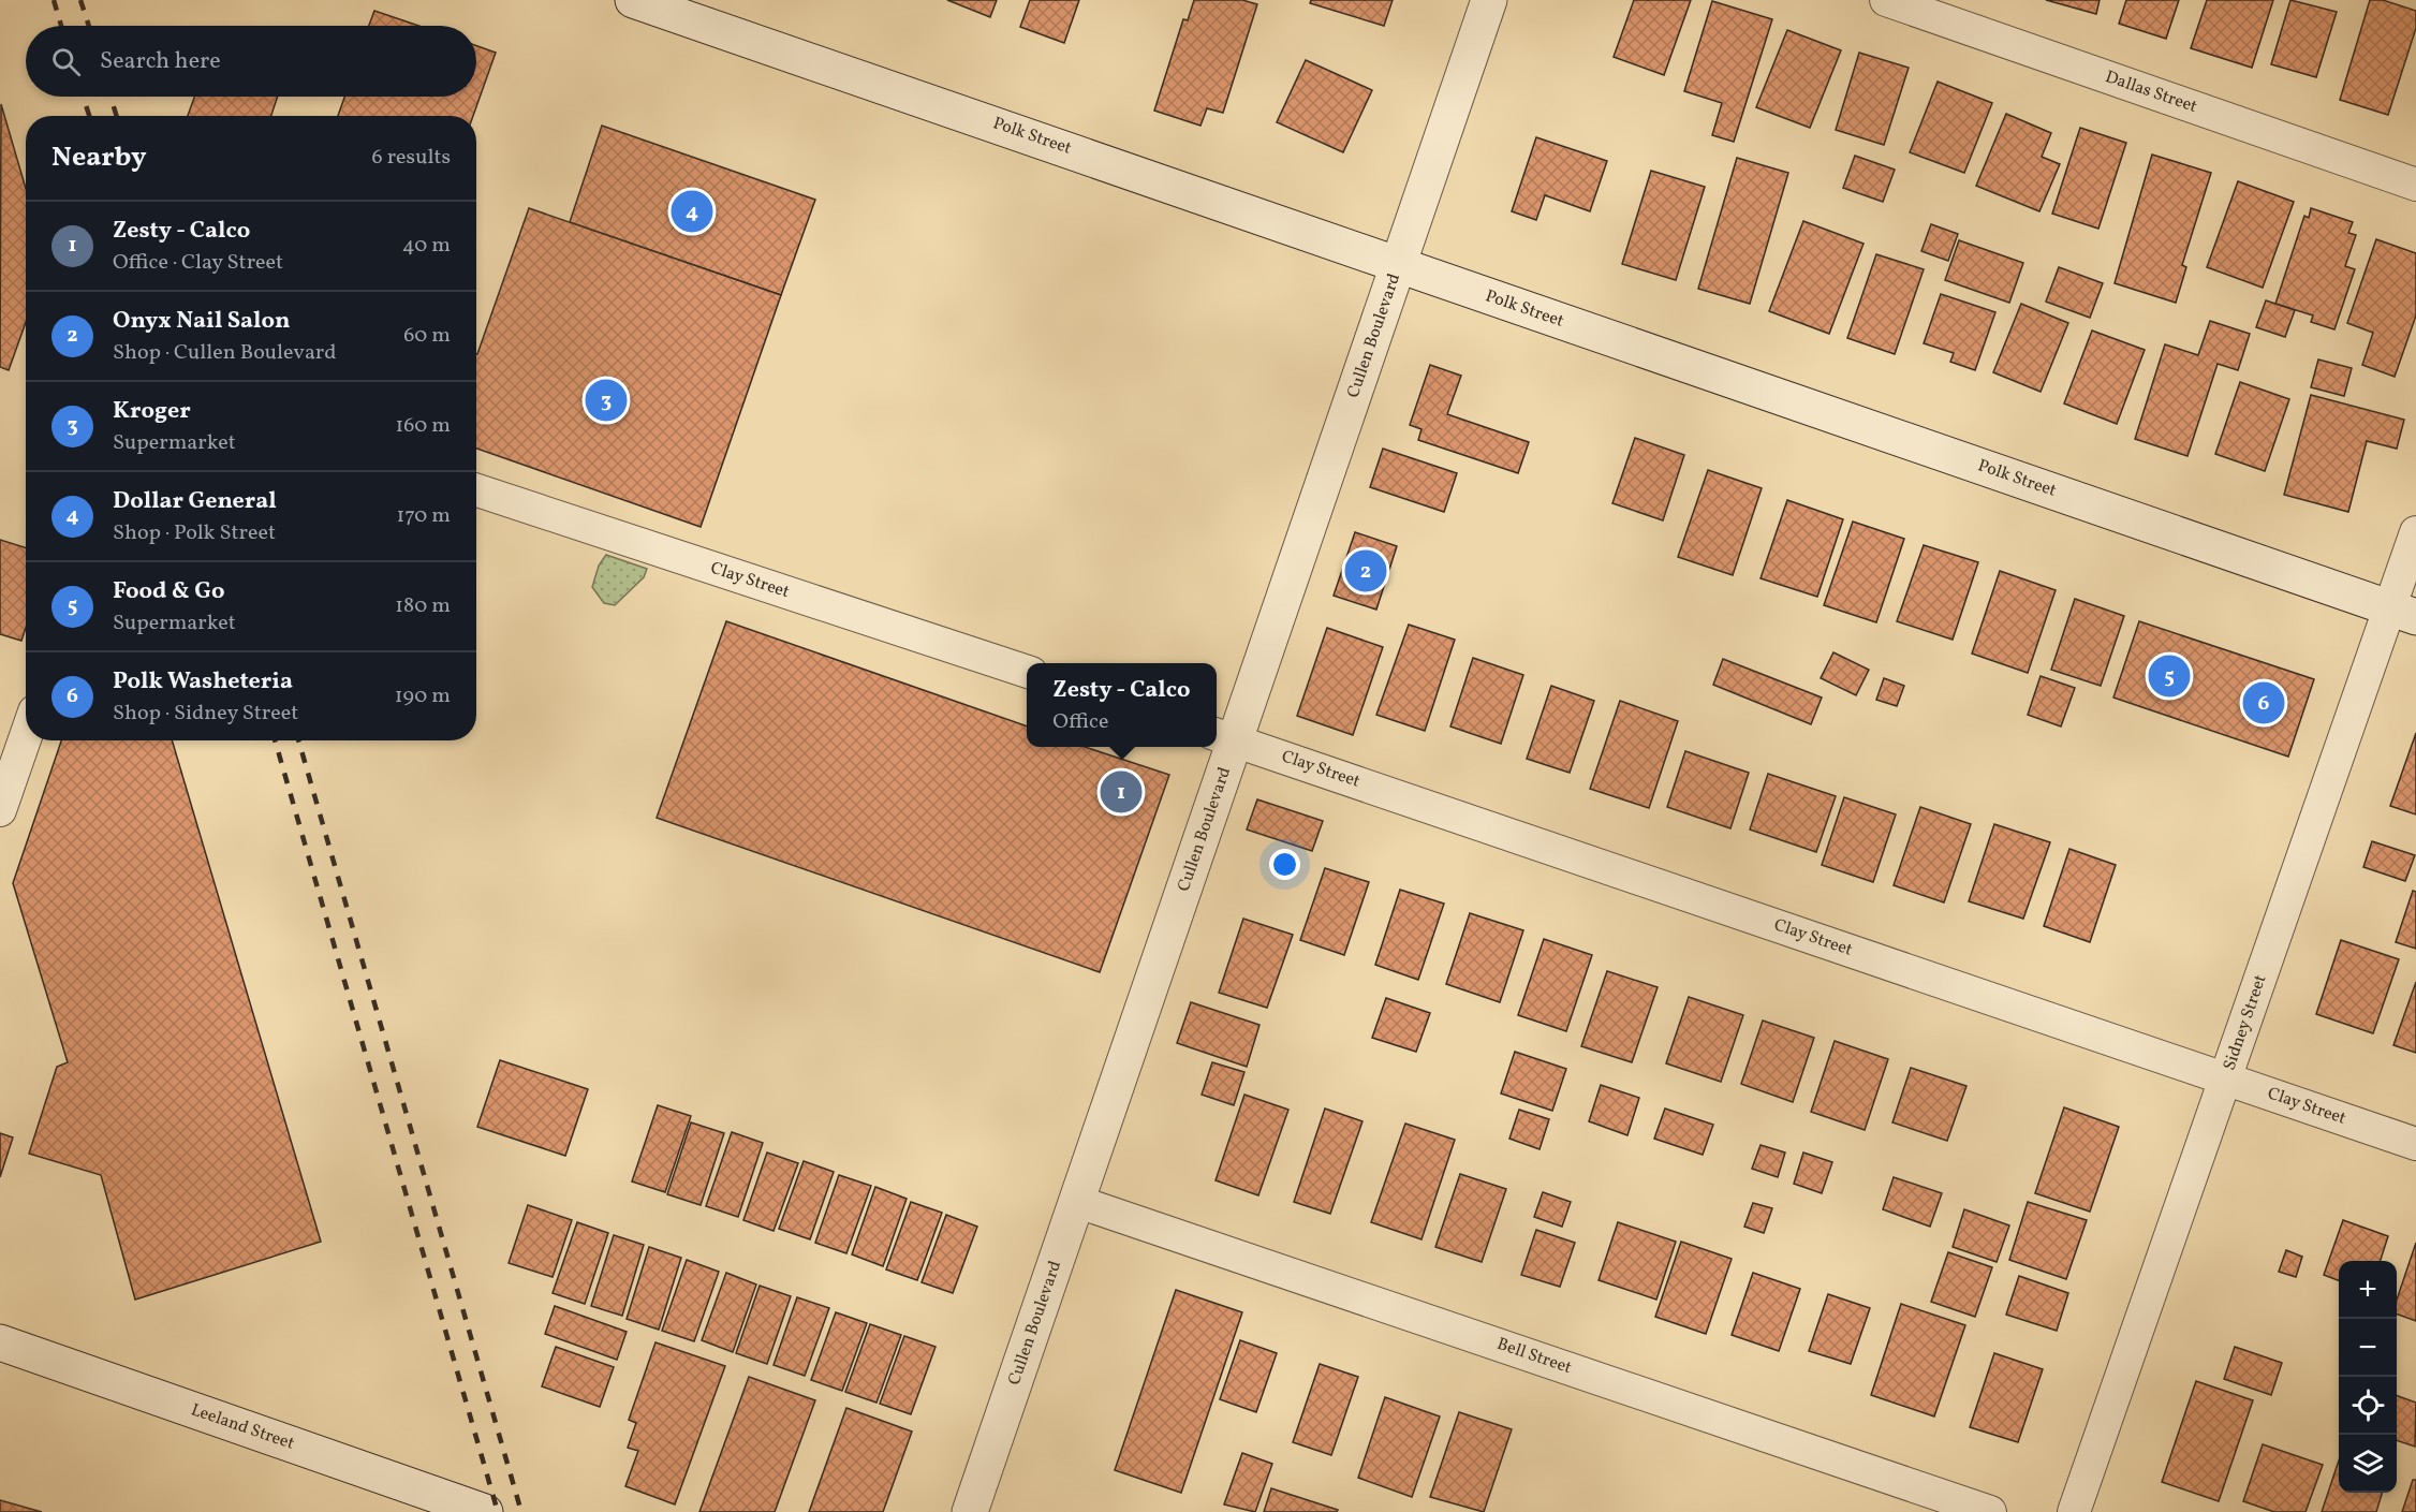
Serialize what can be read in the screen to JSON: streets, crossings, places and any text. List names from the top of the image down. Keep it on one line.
{"streets":{"main road":["Polk Street","Cullen Boulevard","Leeland Street"],"street":["Dallas Street","Clay Street","Sidney Street","Bell Street"]},"crossings":[["Polk Street","Cullen Boulevard"],["Polk Street","Sidney Street"],["Cullen Boulevard","Clay Street"],["Cullen Boulevard","Bell Street"],["Clay Street","Sidney Street"]],"page":{"search":"Search here","heading":["Nearby","6 results"],"pins":["4","3","2","5","6","1"],"list":[{"mark":"1","name":"Zesty - Calco","note":"Office · Clay Street","value":"40 m"},{"mark":"2","name":"Onyx Nail Salon","note":"Shop · Cullen Boulevard","value":"60 m"},{"mark":"3","name":"Kroger","note":"Supermarket","value":"160 m"},{"mark":"4","name":"Dollar General","note":"Shop · Polk Street","value":"170 m"},{"mark":"5","name":"Food & Go","note":"Supermarket","value":"180 m"},{"mark":"6","name":"Polk Washeteria","note":"Shop · Sidney Street","value":"190 m"}],"popup":["Zesty - Calco","Office"],"map_buttons":["+","−"]}}
